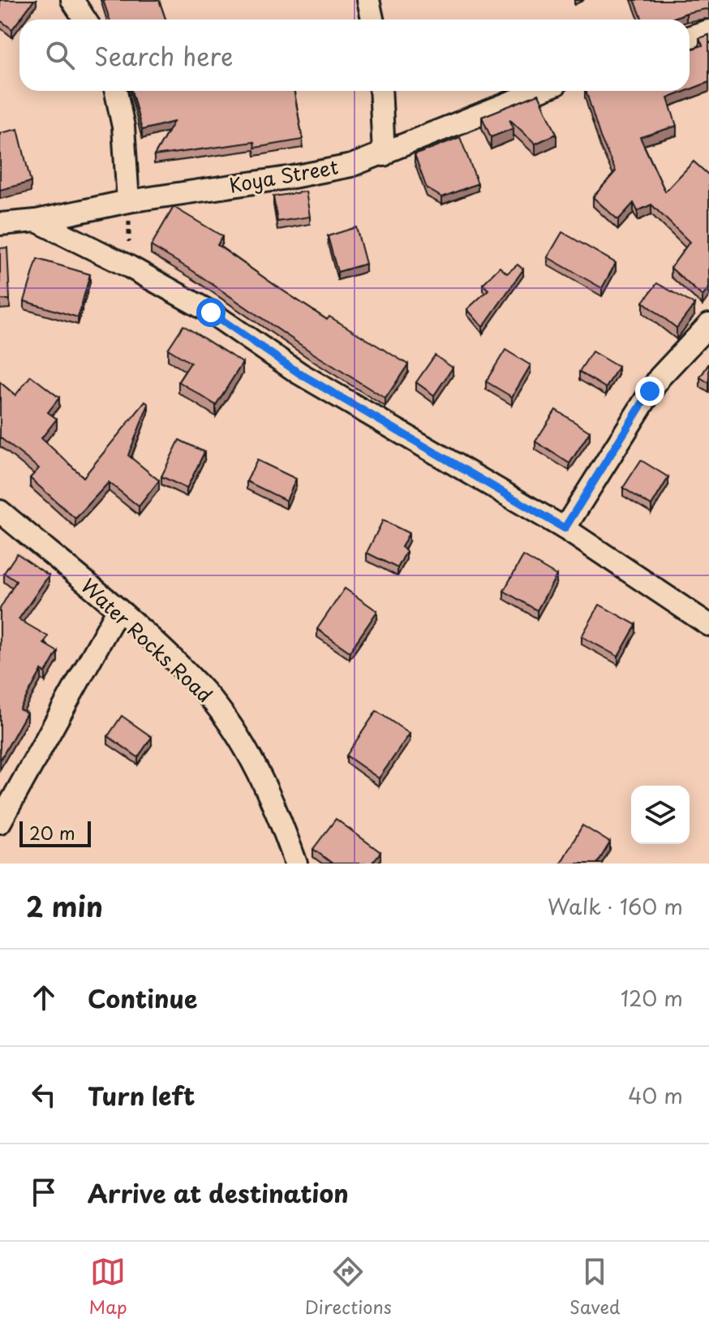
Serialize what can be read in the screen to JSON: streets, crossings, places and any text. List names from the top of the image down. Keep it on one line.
{"streets":{"street":["Koya Street","Water Rocks Road"]},"scale_bar":"20 m","page":{"search":"Search here","scale":"20 m","heading":["2 min","Walk · 160 m"],"list":[["Continue","120 m"],["Turn left","40 m"],"Arrive at destination"],"nav":["Map","Directions","Saved"]}}
